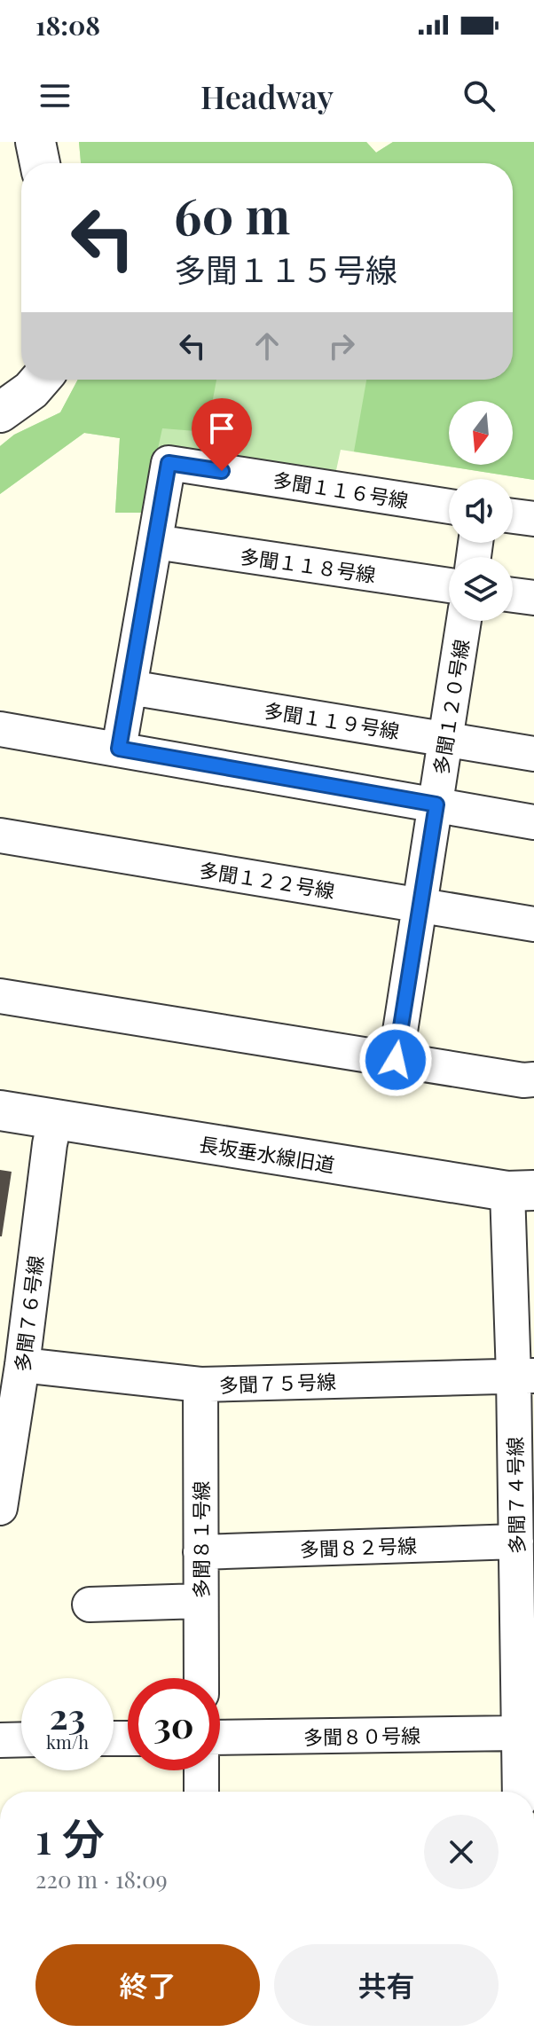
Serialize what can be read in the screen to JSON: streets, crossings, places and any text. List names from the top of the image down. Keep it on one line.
{"streets":{"street":["多聞１１６号線","多聞１１８号線","多聞１２０号線","多聞１１９号線","多聞１２２号線","長坂垂水線旧道","多聞７６号線","多聞７５号線","多聞７４号線","多聞８１号線","多聞８２号線","多聞８０号線"]},"crossings":[["多聞１１６号線","多聞１１８号線"],["多聞１１６号線","多聞１１９号線"],["多聞１２０号線","多聞１１９号線"],["多聞１２０号線","多聞１２２号線"],["長坂垂水線旧道","多聞７６号線"],["長坂垂水線旧道","多聞７４号線"],["多聞７６号線","多聞７５号線"],["多聞７５号線","多聞７４号線"],["多聞７５号線","多聞８１号線"],["多聞７４号線","多聞８２号線"],["多聞７４号線","多聞８０号線"],["多聞８１号線","多聞８２号線"]],"north":"bottom","page":{"status":"18:08","header":"Headway","turn":["60 m","多聞１１５号線"],"speed":"23 km/h","limit":"30","heading":["1 分","220 m · 18:09"],"buttons":["終了","共有"]}}
